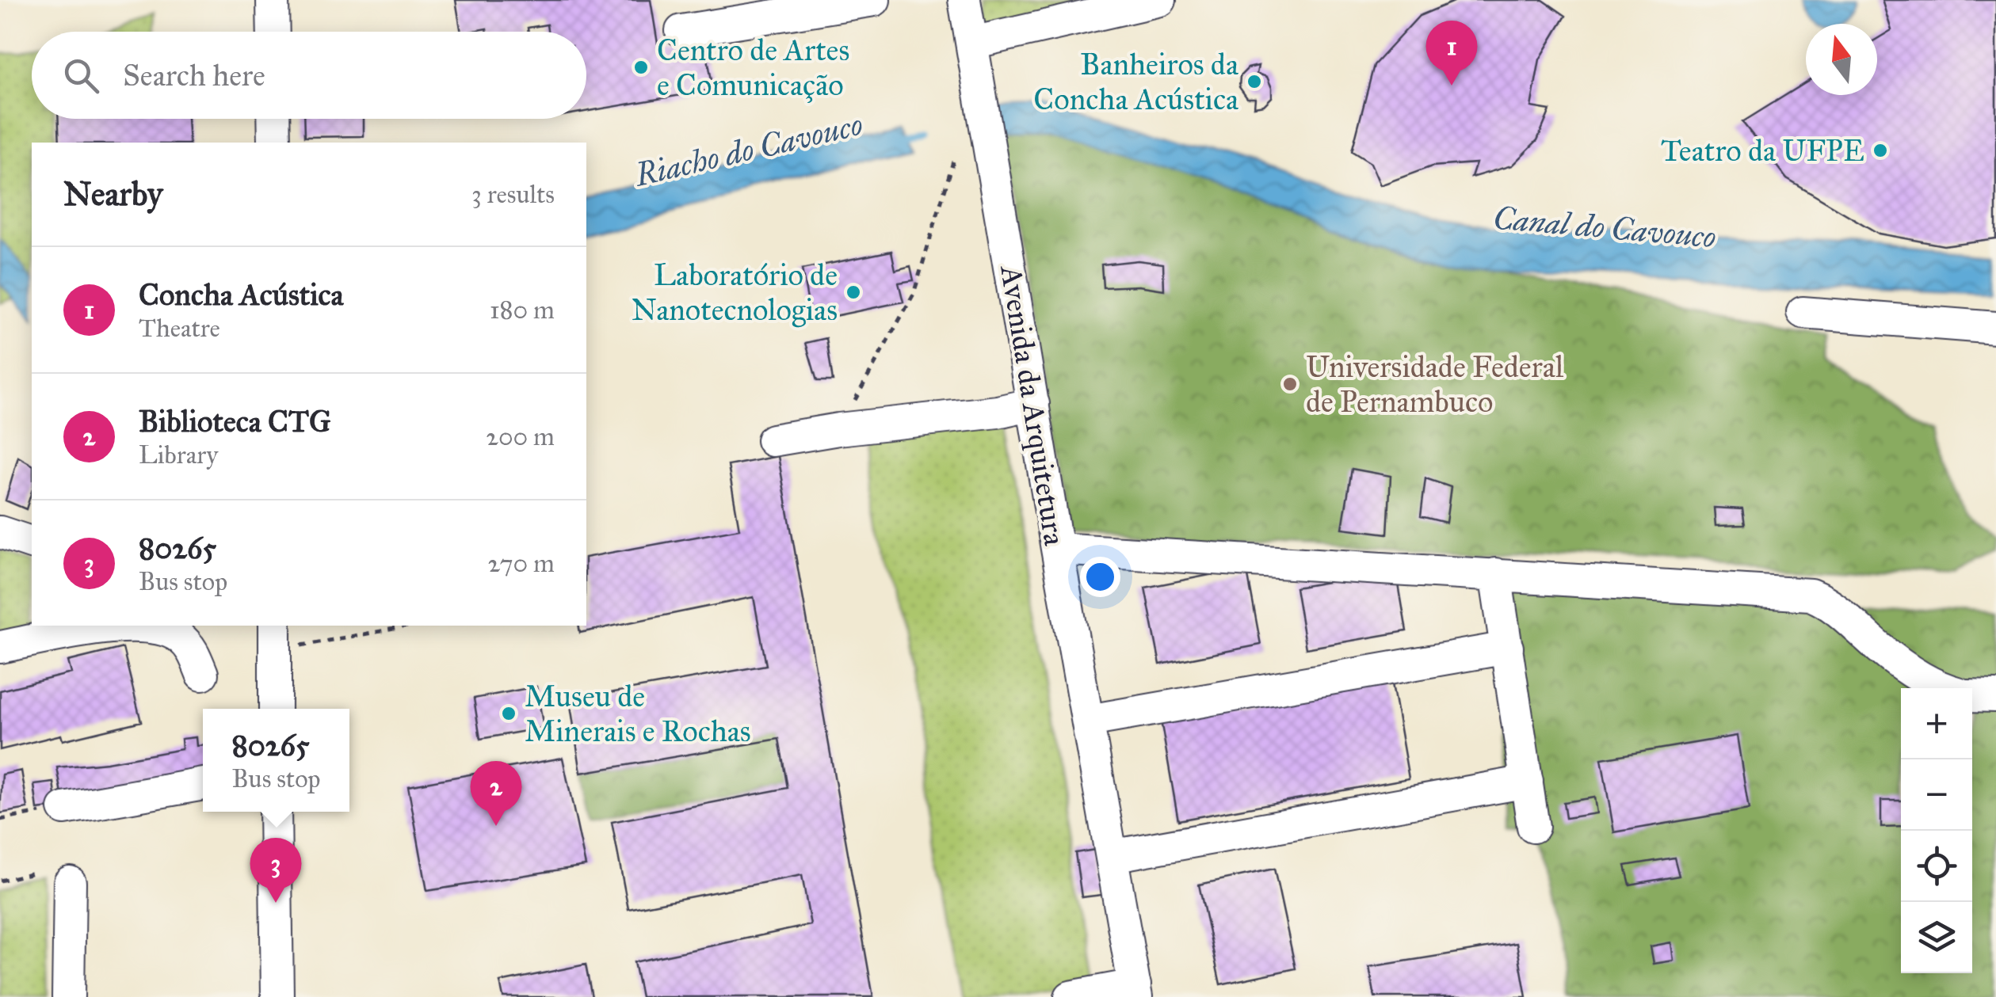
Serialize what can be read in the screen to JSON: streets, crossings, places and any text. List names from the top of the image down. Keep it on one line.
{"streets":{"street":["Avenida da Arquitetura"]},"water":["Riacho do Cavouco","Canal do Cavouco"],"places":["Centro de Artes e Comunicação","Banheiros da Concha Acústica","Teatro da UFPE","Laboratório de Nanotecnologias","Universidade Federal de Pernambuco","Museu de Minerais e Rochas"],"north":"top","page":{"pins":["1","2","3"],"search":"Search here","heading":["Nearby","3 results"],"list":[{"mark":"1","name":"Concha Acústica","note":"Theatre","value":"180 m"},{"mark":"2","name":"Biblioteca CTG","note":"Library","value":"200 m"},{"mark":"3","name":"80265","note":"Bus stop","value":"270 m"}],"map_buttons":["+","−"],"popup":["80265","Bus stop"]}}
